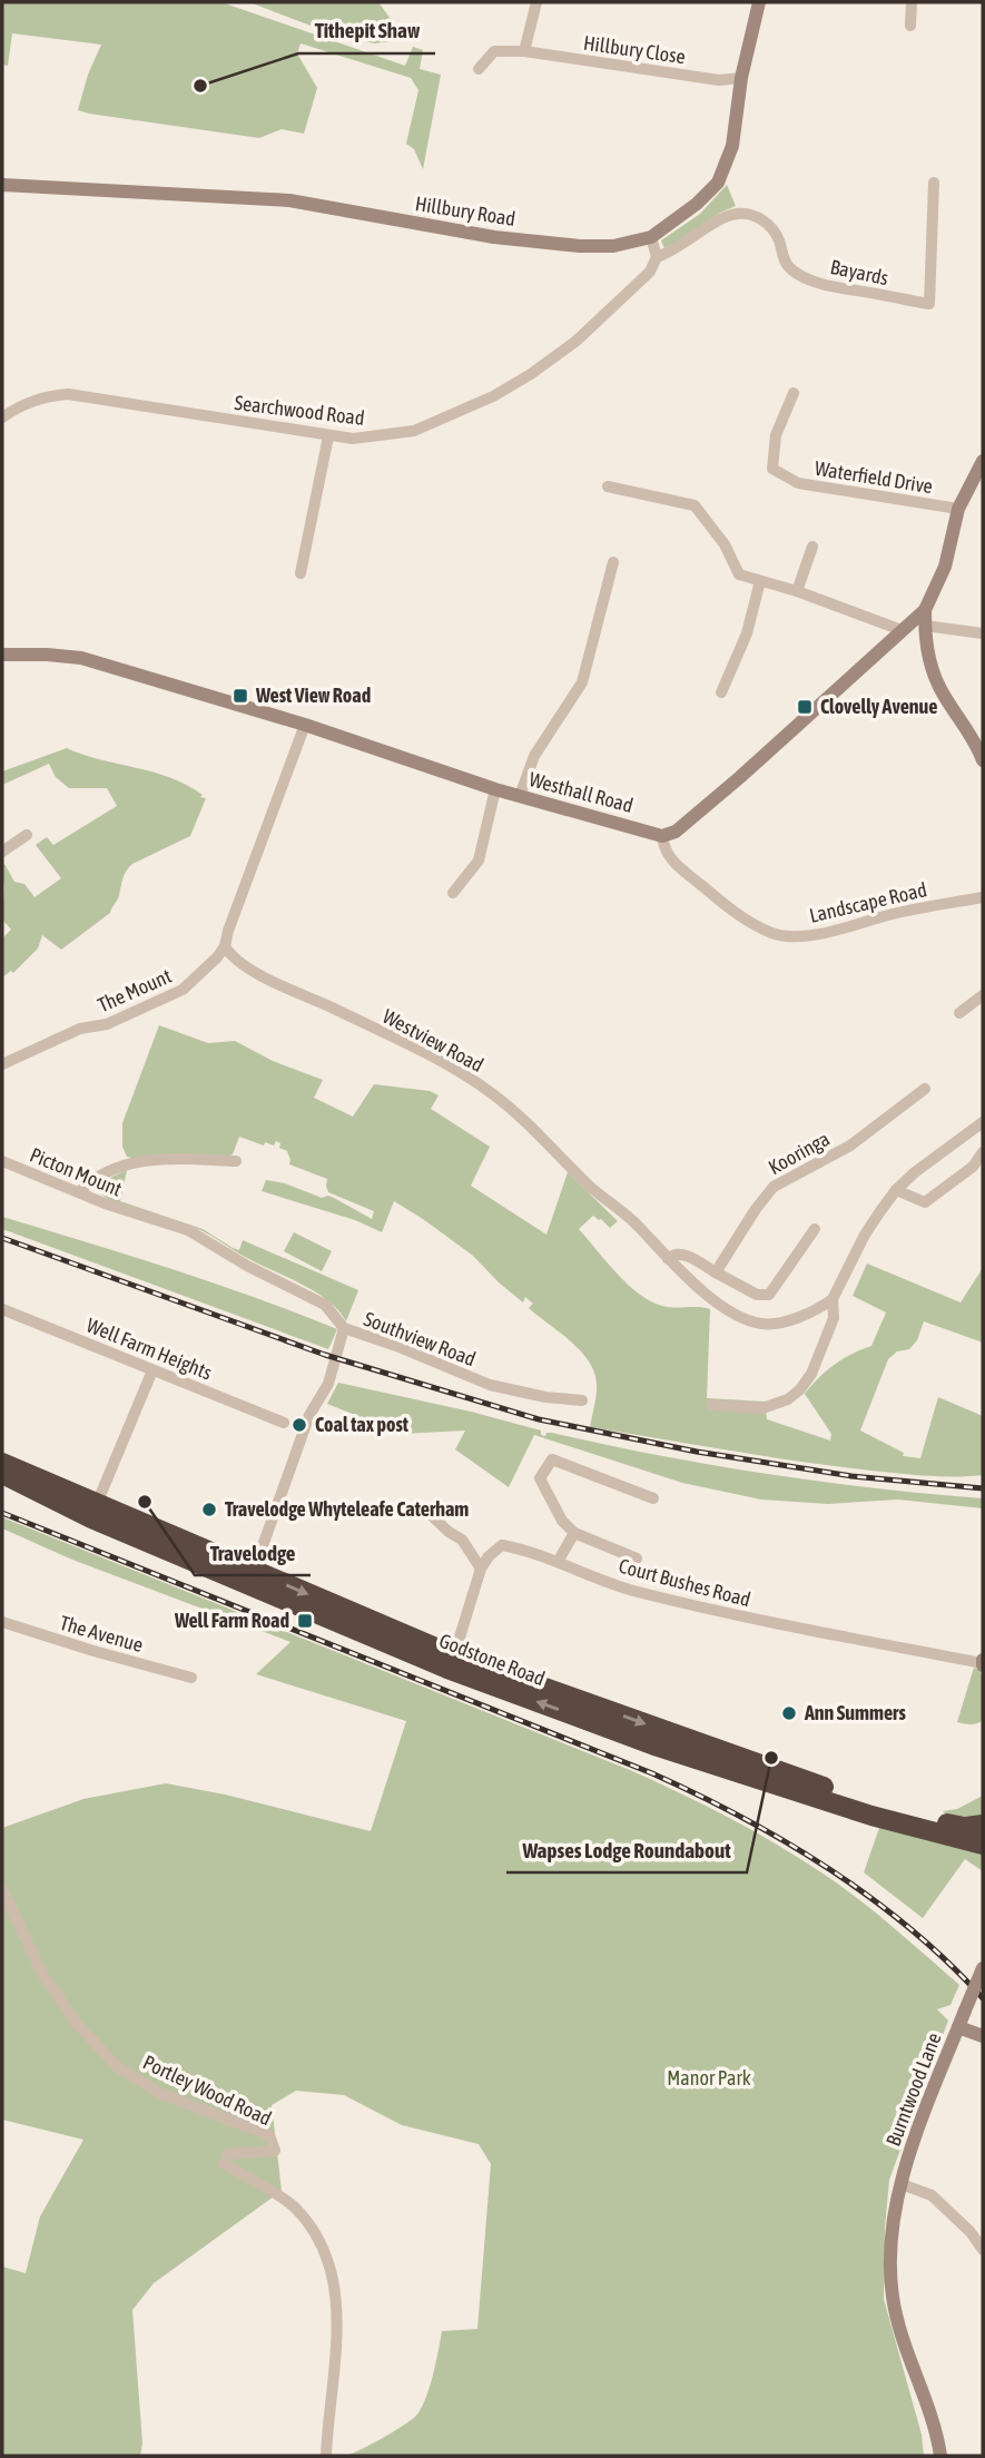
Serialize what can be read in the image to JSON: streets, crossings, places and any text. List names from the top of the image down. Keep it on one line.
{"streets":{"highway":["Godstone Road"],"street":["Hillbury Close","Hillbury Road","Bayards","Searchwood Road","Waterfield Drive","Westhall Road","Landscape Road","The Mount","Westview Road","Kooringa","Picton Mount","Southview Road","Well Farm Heights","Court Bushes Road","The Avenue","Burntwood Lane","Portley Wood Road"]},"crossings":[["Hillbury Close","Hillbury Road"],["Bayards","Searchwood Road"],["Westhall Road","Landscape Road"],["The Mount","Westview Road"],["Picton Mount","Southview Road"]],"parks":["Manor Park"],"places":{"other":["Tithepit Shaw","Coal tax post","Travelodge","Travelodge Whyteleafe Caterham","Ann Summers","Wapses Lodge Roundabout"],"transit":["West View Road","Clovelly Avenue","Well Farm Road"]}}
